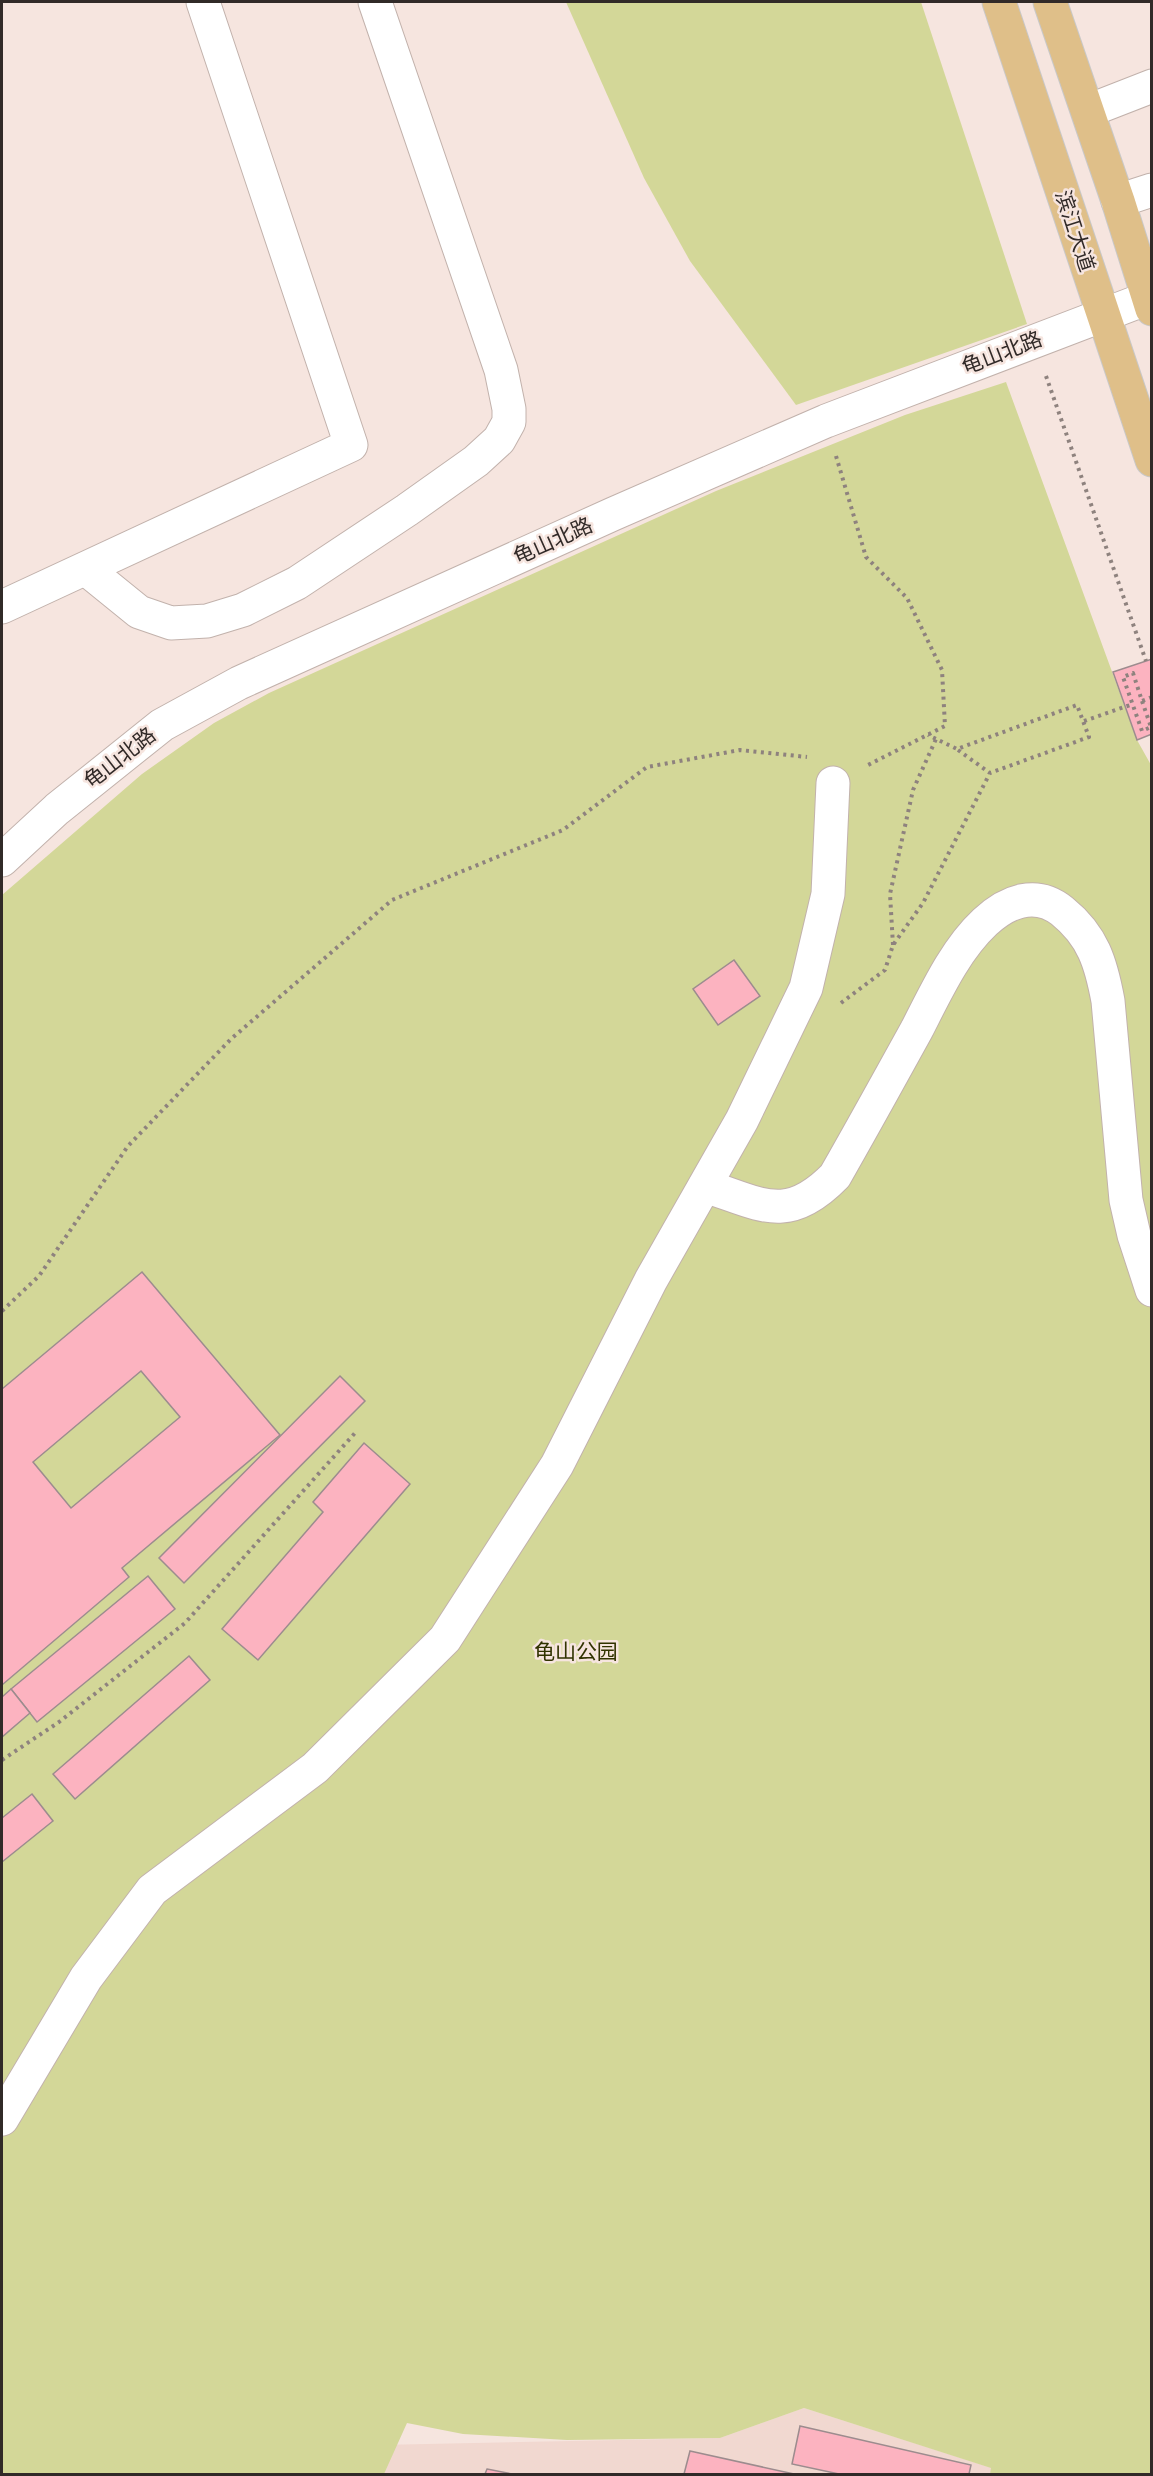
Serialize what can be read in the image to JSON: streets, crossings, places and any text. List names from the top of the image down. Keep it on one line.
{"streets":{"main road":["滨江大道"],"street":["龟山北路"]},"crossings":[["滨江大道","龟山北路"]],"parks":["龟山公园"]}
